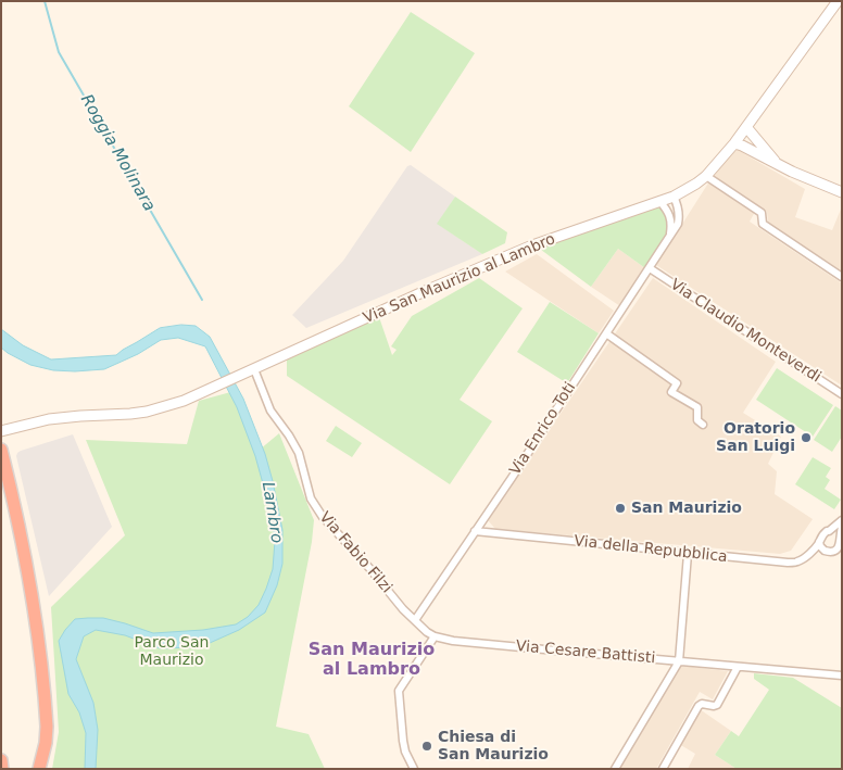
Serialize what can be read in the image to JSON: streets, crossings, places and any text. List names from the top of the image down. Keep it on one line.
{"streets":{"main road":["Via San Maurizio al Lambro"],"street":["Via Claudio Monteverdi","Via Enrico Toti","Via della Repubblica","Via Fabio Filzi","Via Cesare Battisti"]},"crossings":[["Via San Maurizio al Lambro","Via Enrico Toti"],["Via San Maurizio al Lambro","Via Fabio Filzi"],["Via Claudio Monteverdi","Via Enrico Toti"],["Via Enrico Toti","Via della Repubblica"],["Via Enrico Toti","Via Fabio Filzi"],["Via Fabio Filzi","Via Cesare Battisti"]],"districts":["San Maurizio al Lambro"],"water":["Roggia Molinara","Lambro"],"parks":["Parco San Maurizio"],"places":["Oratorio San Luigi","San Maurizio","Chiesa di San Maurizio"]}
